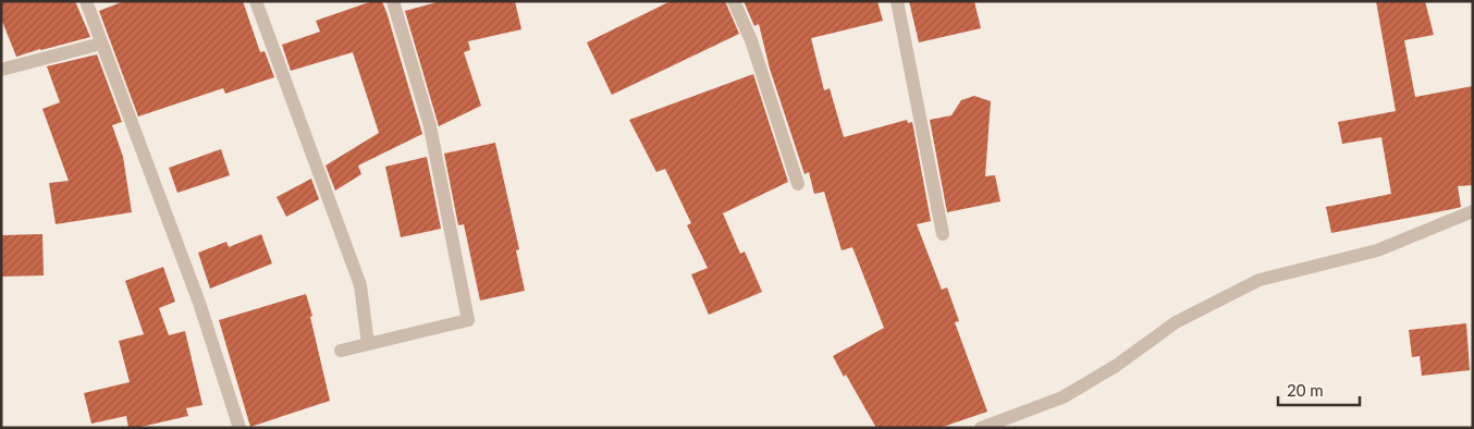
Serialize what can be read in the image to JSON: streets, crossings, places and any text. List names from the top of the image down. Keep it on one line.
{"scale_bar":"20 m"}
